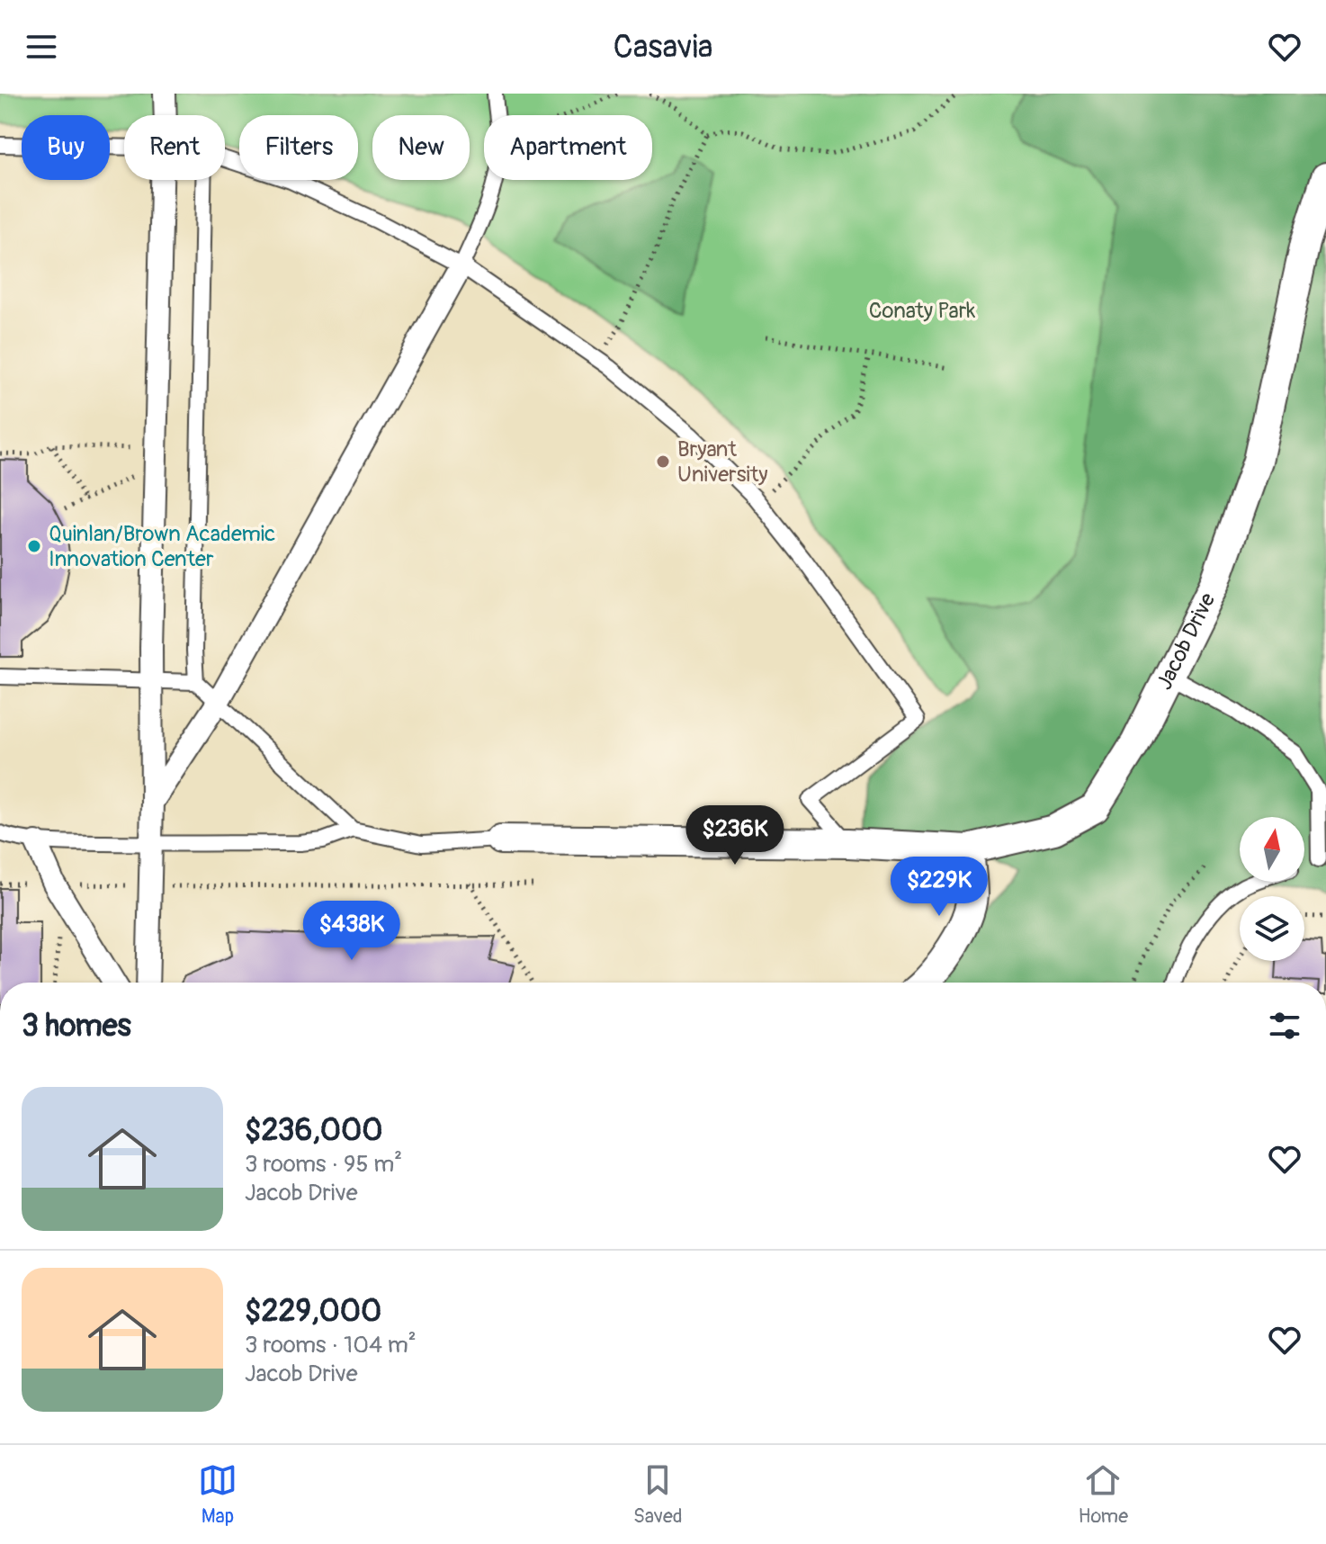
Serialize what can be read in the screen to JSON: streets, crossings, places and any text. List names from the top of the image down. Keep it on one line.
{"streets":{"street":["Jacob Drive"]},"parks":["Conaty Park"],"places":["Bryant University","Quinlan/Brown Academic Innovation Center"],"north":"top","page":{"header":"Casavia","chip":["Buy","Rent","Filters","New","Apartment"],"price":["$236K","$229K","$438K"],"heading":"3 homes","list":[{"name":"$236,000","note":"3 rooms · 95 m² · Jacob Drive"},{"name":"$229,000","note":"3 rooms · 104 m² · Jacob Drive"}],"tabs":["Map","Saved","Home"]}}
